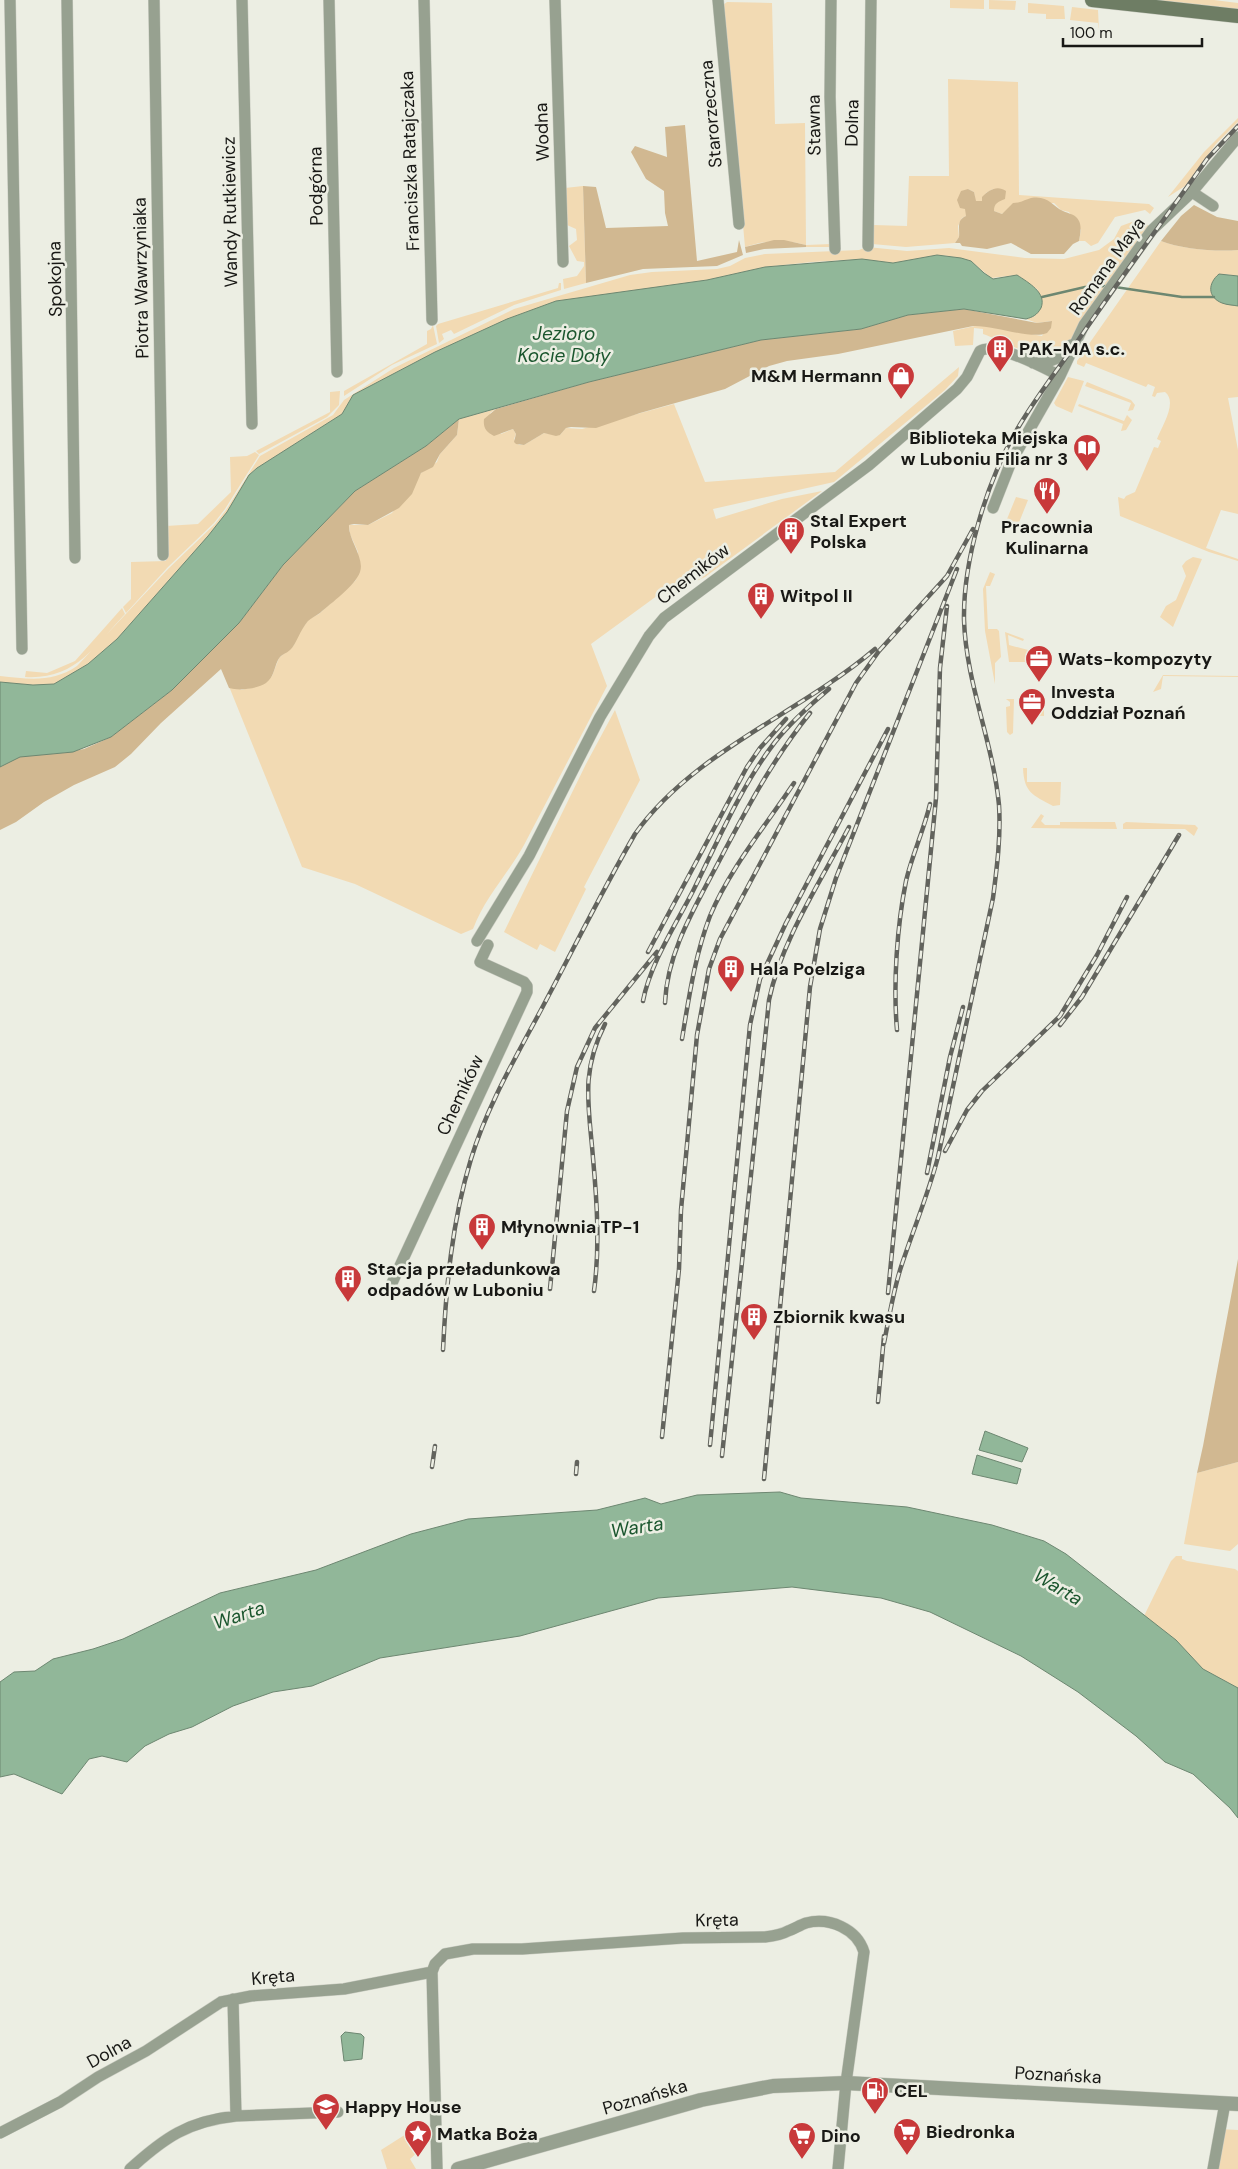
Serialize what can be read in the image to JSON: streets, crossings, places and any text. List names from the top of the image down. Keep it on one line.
{"streets":{"street":["Starorzeczna","Dolna","Stawna","Wodna","Franciszka Ratajczaka","Podgórna","Wandy Rutkiewicz","Romana Maya","Piotra Wawrzyniaka","Spokojna","Chemików","Kręta","Poznańska"]},"crossings":[["Dolna","Kręta"],["Romana Maya","Chemików"],["Kręta","Poznańska"]],"water":["Jezioro Kocie Doły","Warta"],"places":{"building":["PAK-MA s.c.","Stal Expert Polska","Witpol II","Hala Poelziga","Młynownia TP-1","Stacja przeładunkowa odpadów w Luboniu","Zbiornik kwasu"],"shop":["M&M Hermann"],"library":["Biblioteka Miejska w Luboniu Filia nr 3"],"restaurant":["Pracownia Kulinarna"],"office":["Wats-kompozyty","Investa Oddział Poznań"],"fuel station":["CEL"],"school or university":["Happy House"],"supermarket":["Biedronka","Dino"],"place":["Matka Boża"]},"scale_bar":"100 m"}
